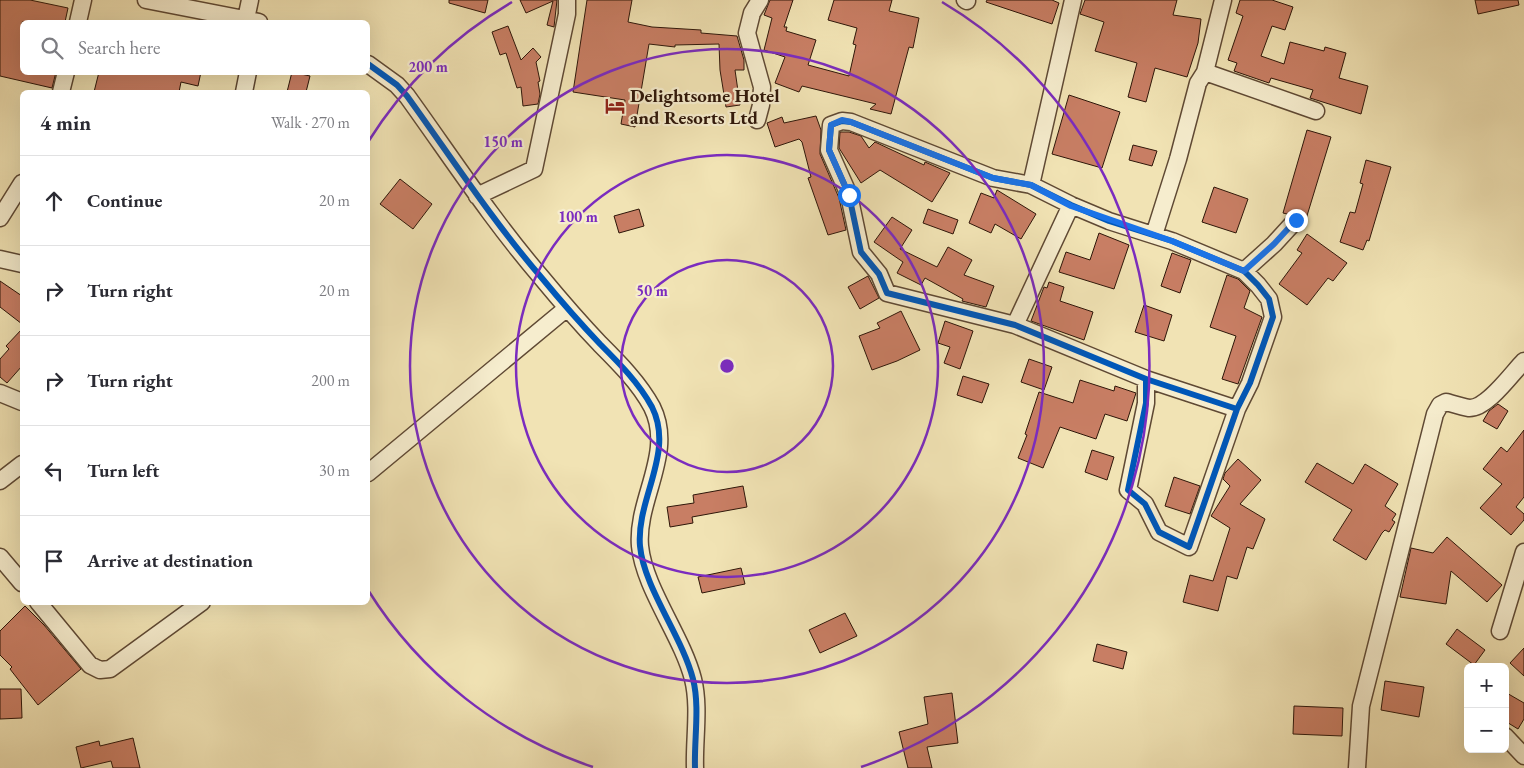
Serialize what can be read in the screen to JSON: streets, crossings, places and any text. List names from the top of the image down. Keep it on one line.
{"places":{"hotel":["Delightsome Hotel and Resorts Ltd"]},"page":{"search":"Search here","heading":["4 min","Walk · 270 m"],"list":[["Continue","20 m"],["Turn right","20 m"],["Turn right","200 m"],["Turn left","30 m"],"Arrive at destination"],"map_buttons":["+","−"]},"rings":["200 m","150 m","100 m","50 m"]}
